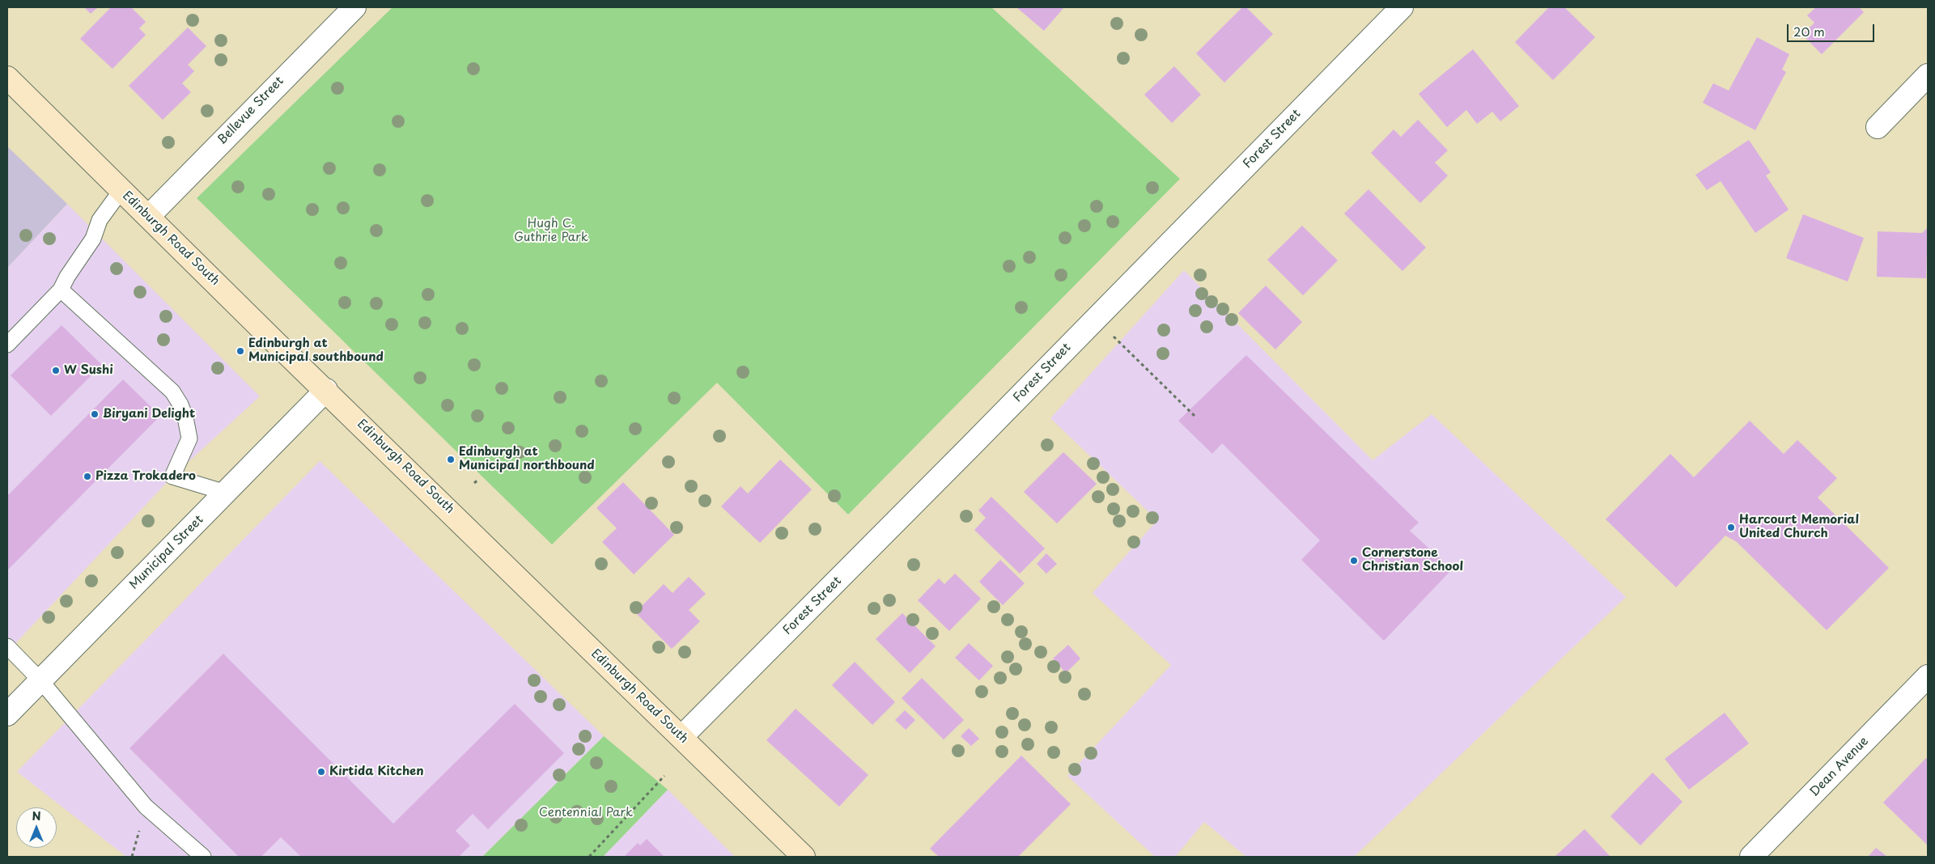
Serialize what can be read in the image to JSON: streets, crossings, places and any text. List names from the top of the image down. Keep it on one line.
{"streets":{"main road":["Edinburgh Road South"],"street":["Bellevue Street","Forest Street","Municipal Street","Dean Avenue"]},"crossings":[["Bellevue Street","Edinburgh Road South"],["Forest Street","Edinburgh Road South"],["Edinburgh Road South","Municipal Street"]],"parks":["Hugh C. Guthrie Park","Centennial Park"],"places":["Edinburgh at Municipal southbound","W Sushi","Biryani Delight","Edinburgh at Municipal northbound","Pizza Trokadero","Harcourt Memorial United Church","Cornerstone Christian School","Kirtida Kitchen"],"scale_bar":"20 m","north":"top"}
